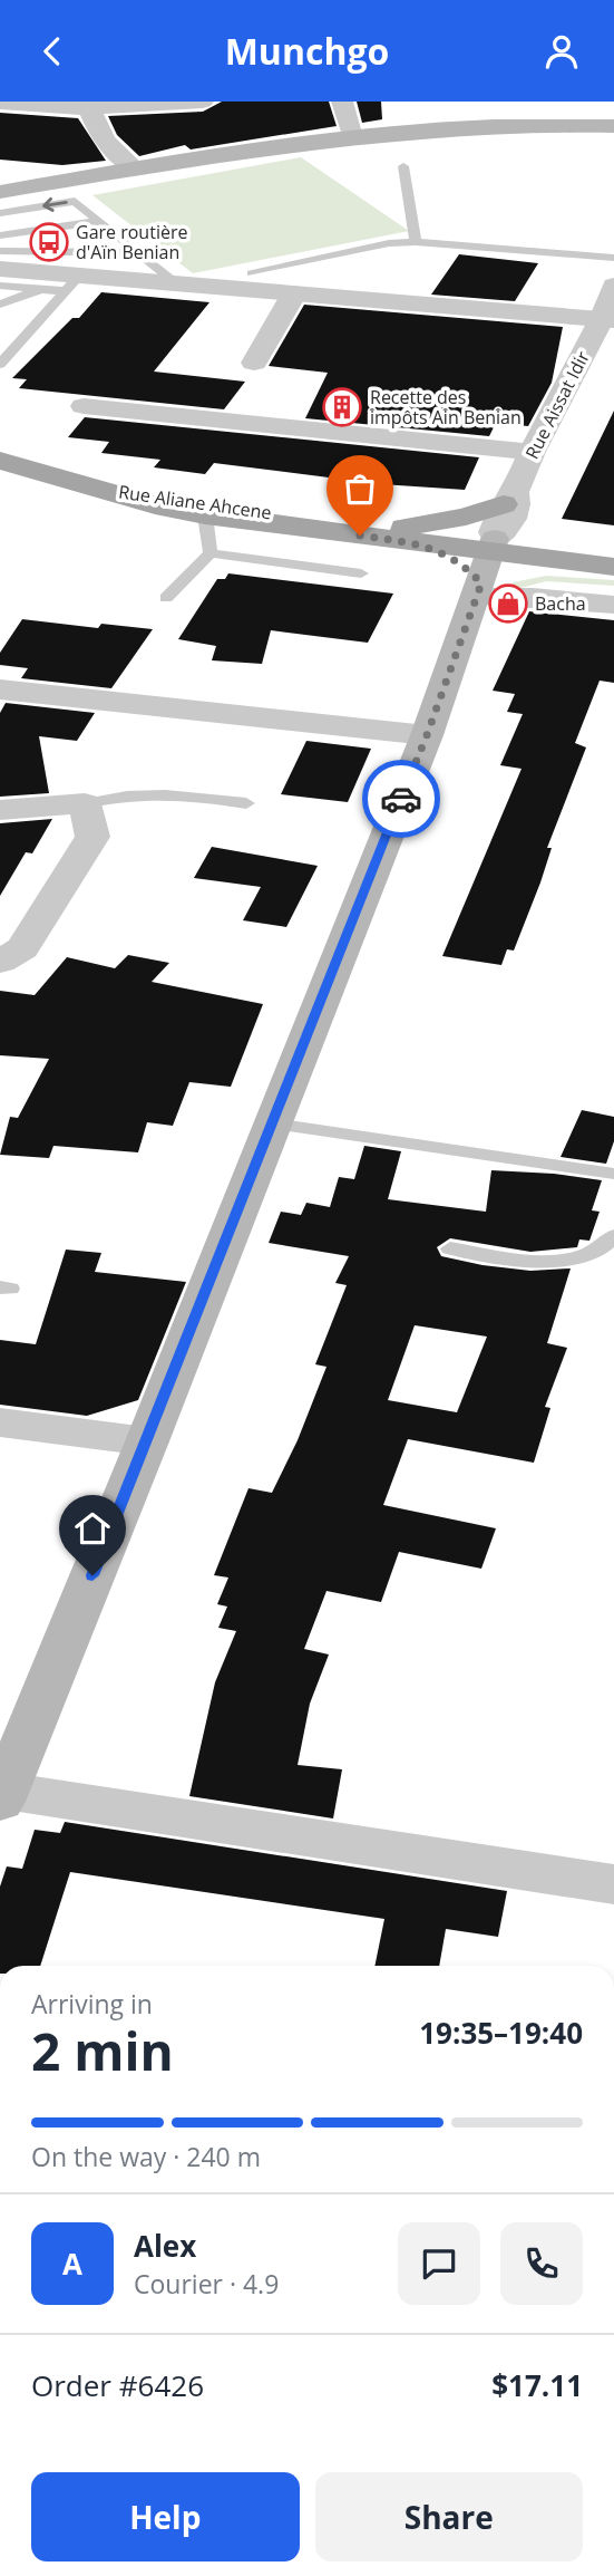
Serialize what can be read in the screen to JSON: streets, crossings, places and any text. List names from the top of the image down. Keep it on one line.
{"streets":{"main road":["Rue Aliane Ahcene"],"street":["Rue Aissat Idir"]},"crossings":[["Rue Aissat Idir","Rue Aliane Ahcene"]],"places":{"bus stop":["Gare routière d'Aïn Benian"],"building":["Recette des impôts Ain Benian"],"shop":["Bacha"]},"page":{"header":"Munchgo","heading":["2 min","Arriving in","19:35–19:40"],"panel":["Alex","Courier · 4.9","Order #6426","$17.11"],"bar":"On the way · 240 m","round":"A","buttons":["Help","Share"]}}
